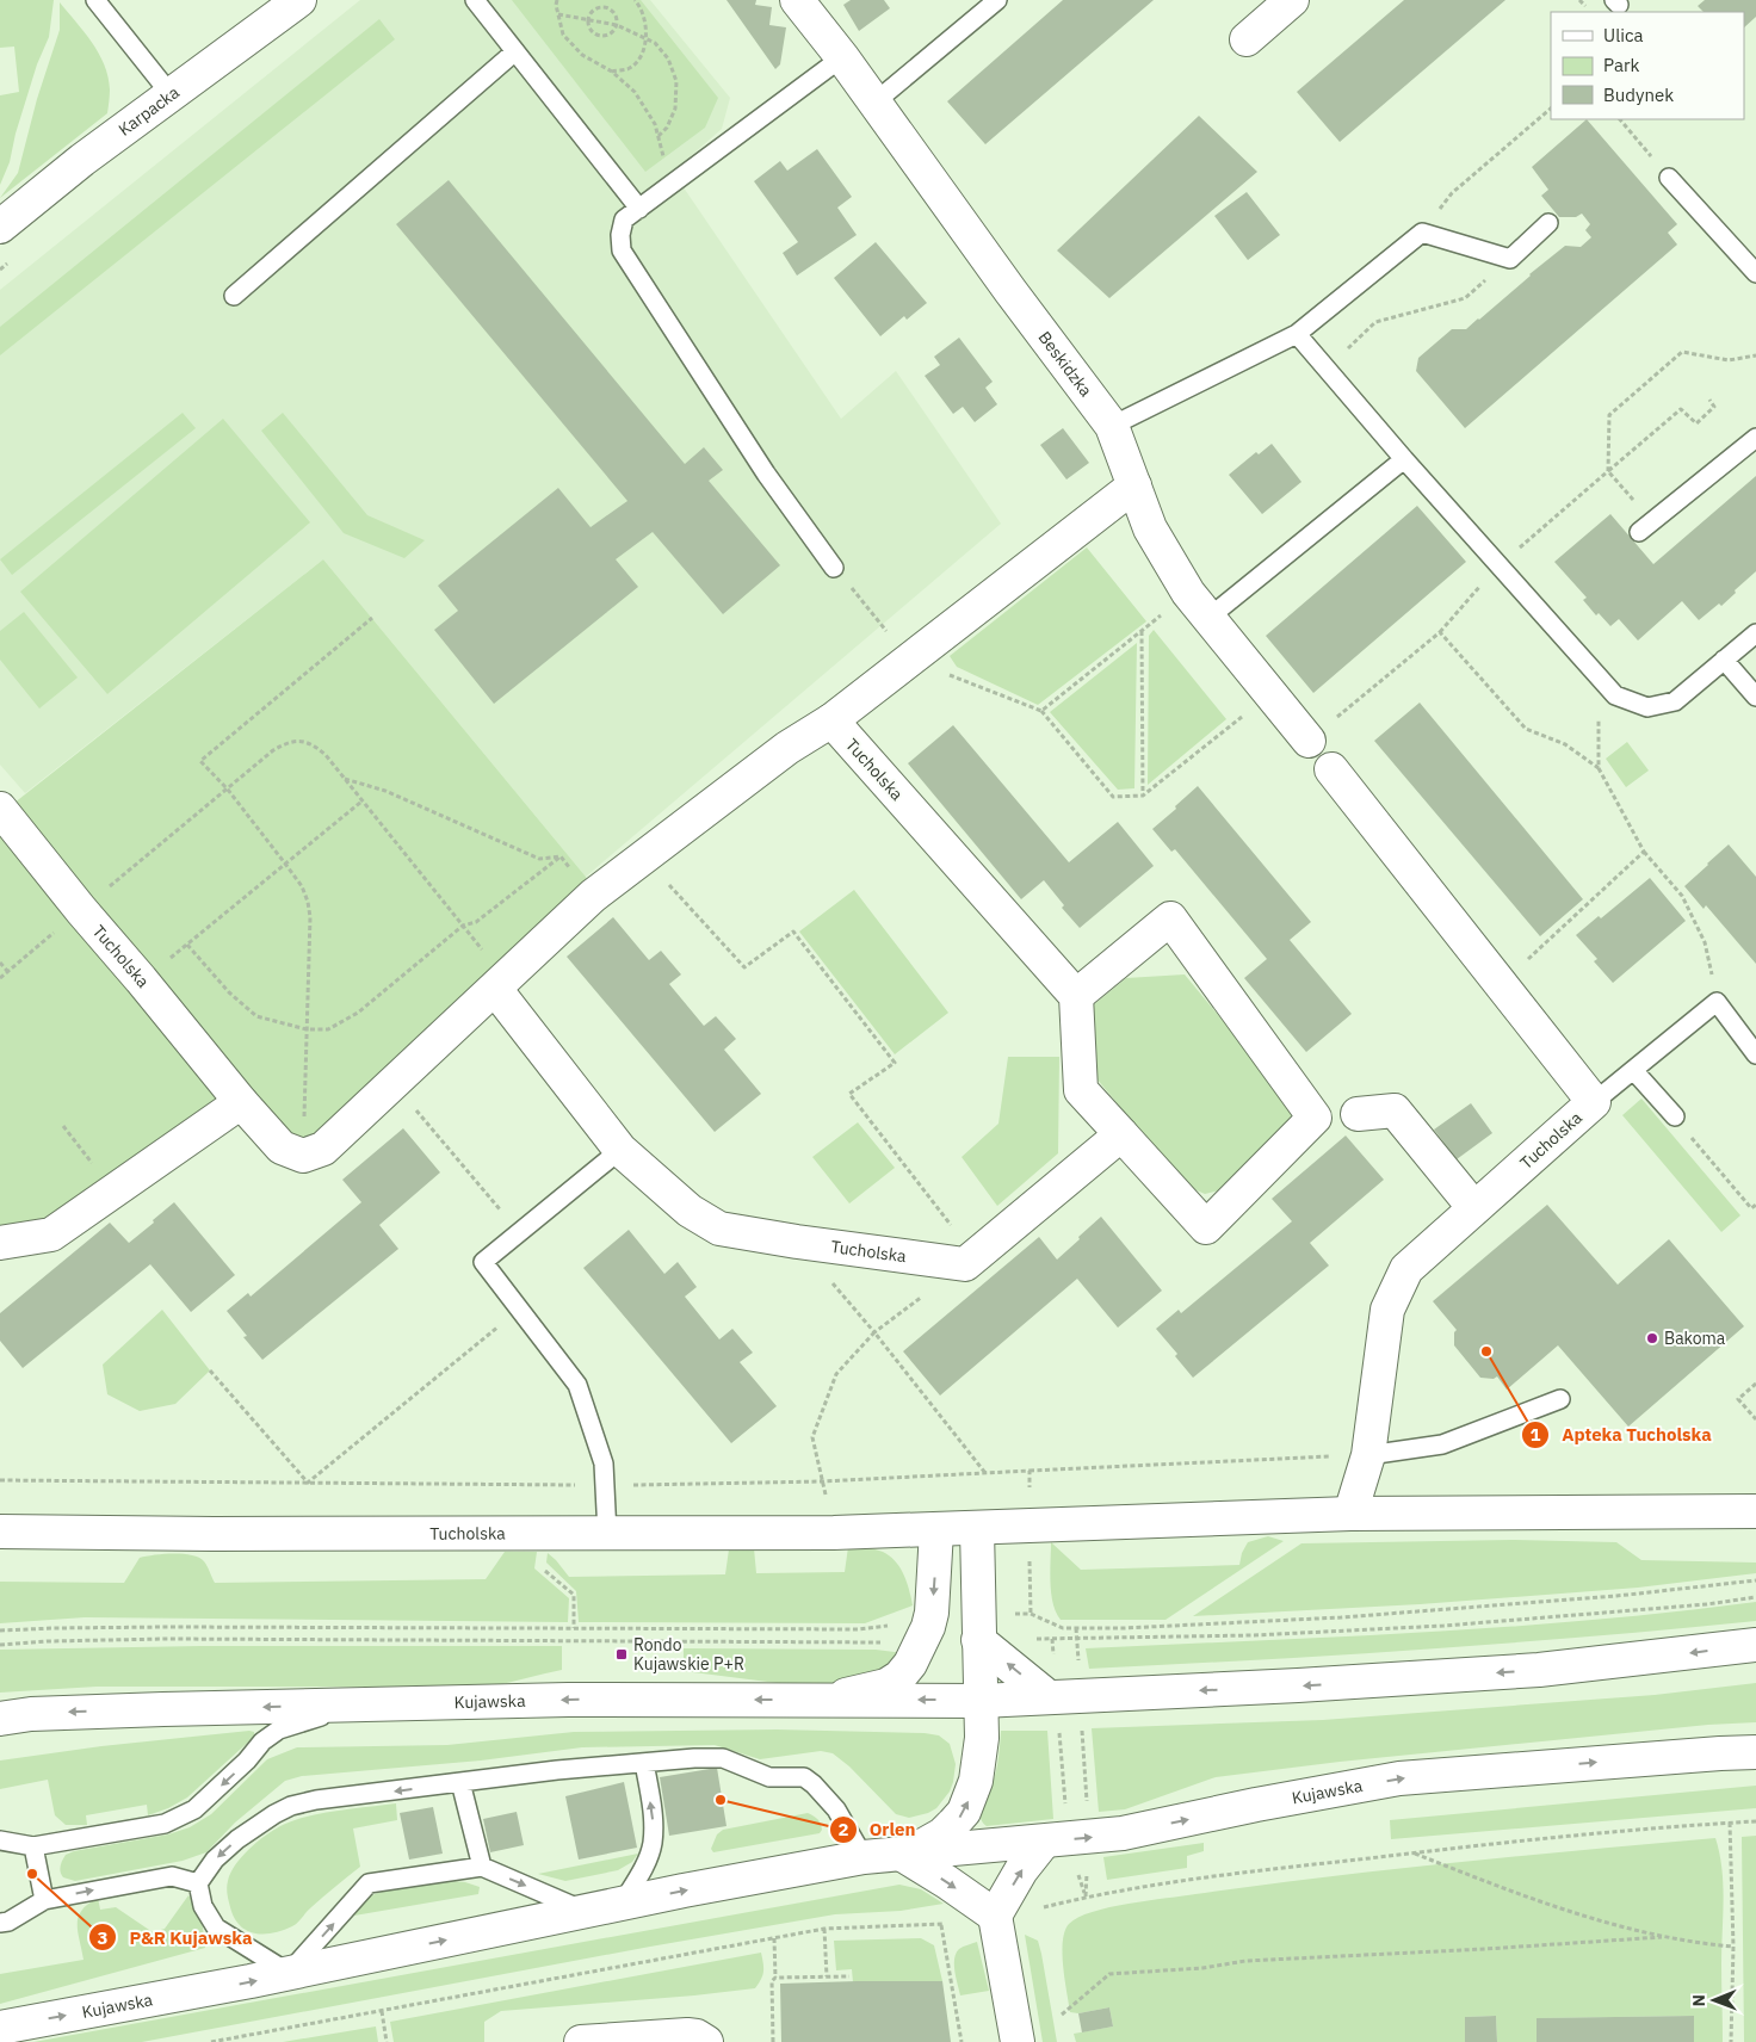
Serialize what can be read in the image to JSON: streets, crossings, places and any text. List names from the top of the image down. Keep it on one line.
{"streets":{"street":["Karpacka","Beskidzka","Tucholska","Kujawska"]},"crossings":[["Beskidzka","Tucholska"]],"places":{"other":["Bakoma","Apteka Tucholska","Orlen","P&R Kujawska"],"transit":["Rondo Kujawskie P+R"]},"legend":["Ulica","Park","Budynek"],"north":"left"}
